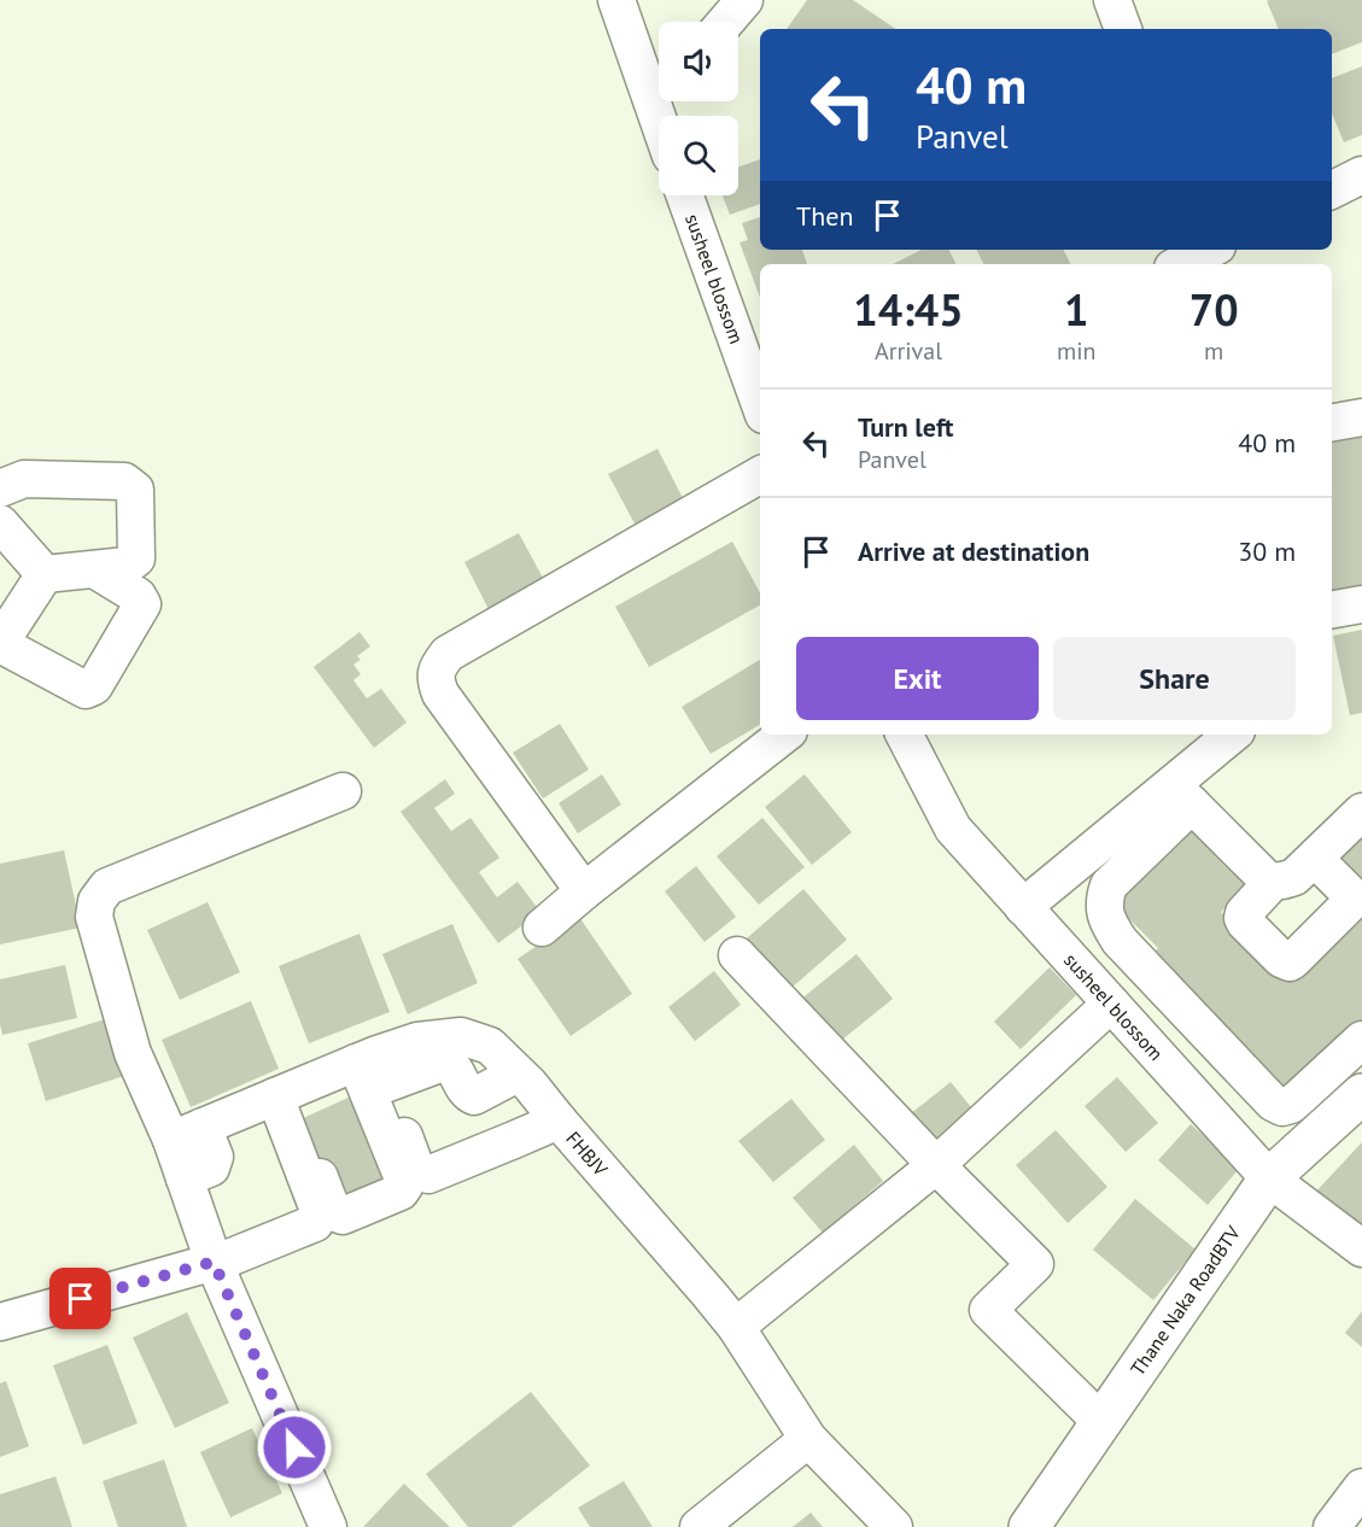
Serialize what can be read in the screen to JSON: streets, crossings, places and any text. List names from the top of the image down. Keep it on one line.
{"streets":{"main road":["Thane Naka RoadBTV"],"street":["susheel blossom","FHBJV"]},"crossings":[["susheel blossom","Thane Naka RoadBTV"]],"page":{"turn":["40 m","Panvel"],"then":"Then","eta":["14:45","Arrival","1","min","70","m"],"list":[{"name":"Turn left","note":"Panvel","value":"40 m"},{"name":"Arrive at destination","value":"30 m"}],"buttons":["Exit","Share"]}}
